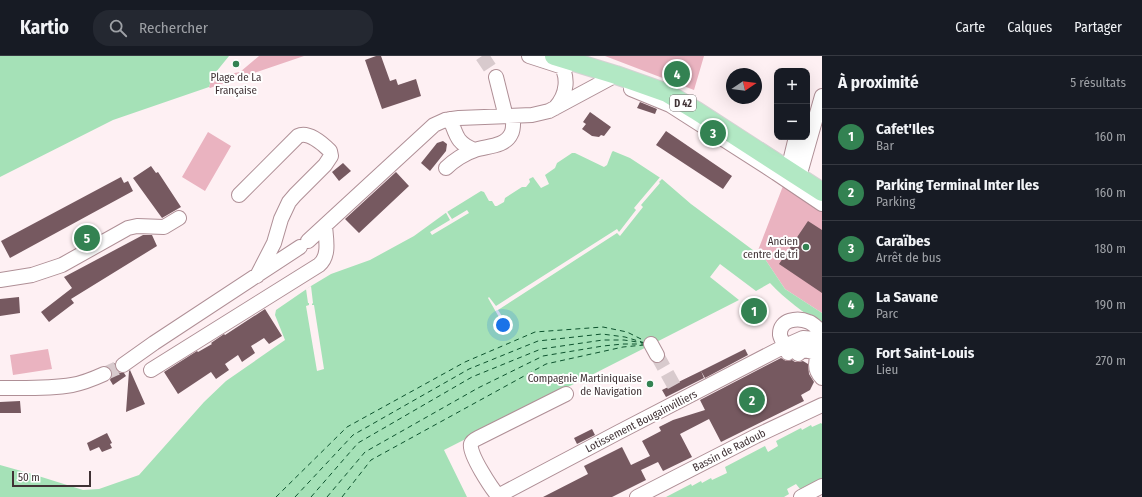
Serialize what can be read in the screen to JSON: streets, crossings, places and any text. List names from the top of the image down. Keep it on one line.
{"streets":{"main road":["D 42"],"street":["Lotissement Bougainvilliers","Bassin de Radoub"]},"places":["Plage de La Française","Ancien centre de tri","Compagnie Martiniquaise de Navigation"],"scale_bar":"50 m","north":"right","page":{"header":"Kartio","search":"Rechercher","nav":["Carte","Calques","Partager"],"heading":["À proximité","5 résultats"],"pins":["4","3","5","1","2"],"map_buttons":["+","−"],"list":[{"mark":"1","name":"Cafet'Iles","note":"Bar","value":"160 m"},{"mark":"2","name":"Parking Terminal Inter Iles","note":"Parking","value":"160 m"},{"mark":"3","name":"Caraïbes","note":"Arrêt de bus","value":"180 m"},{"mark":"4","name":"La Savane","note":"Parc","value":"190 m"},{"mark":"5","name":"Fort Saint-Louis","note":"Lieu","value":"270 m"}],"scale":"50 m"}}
